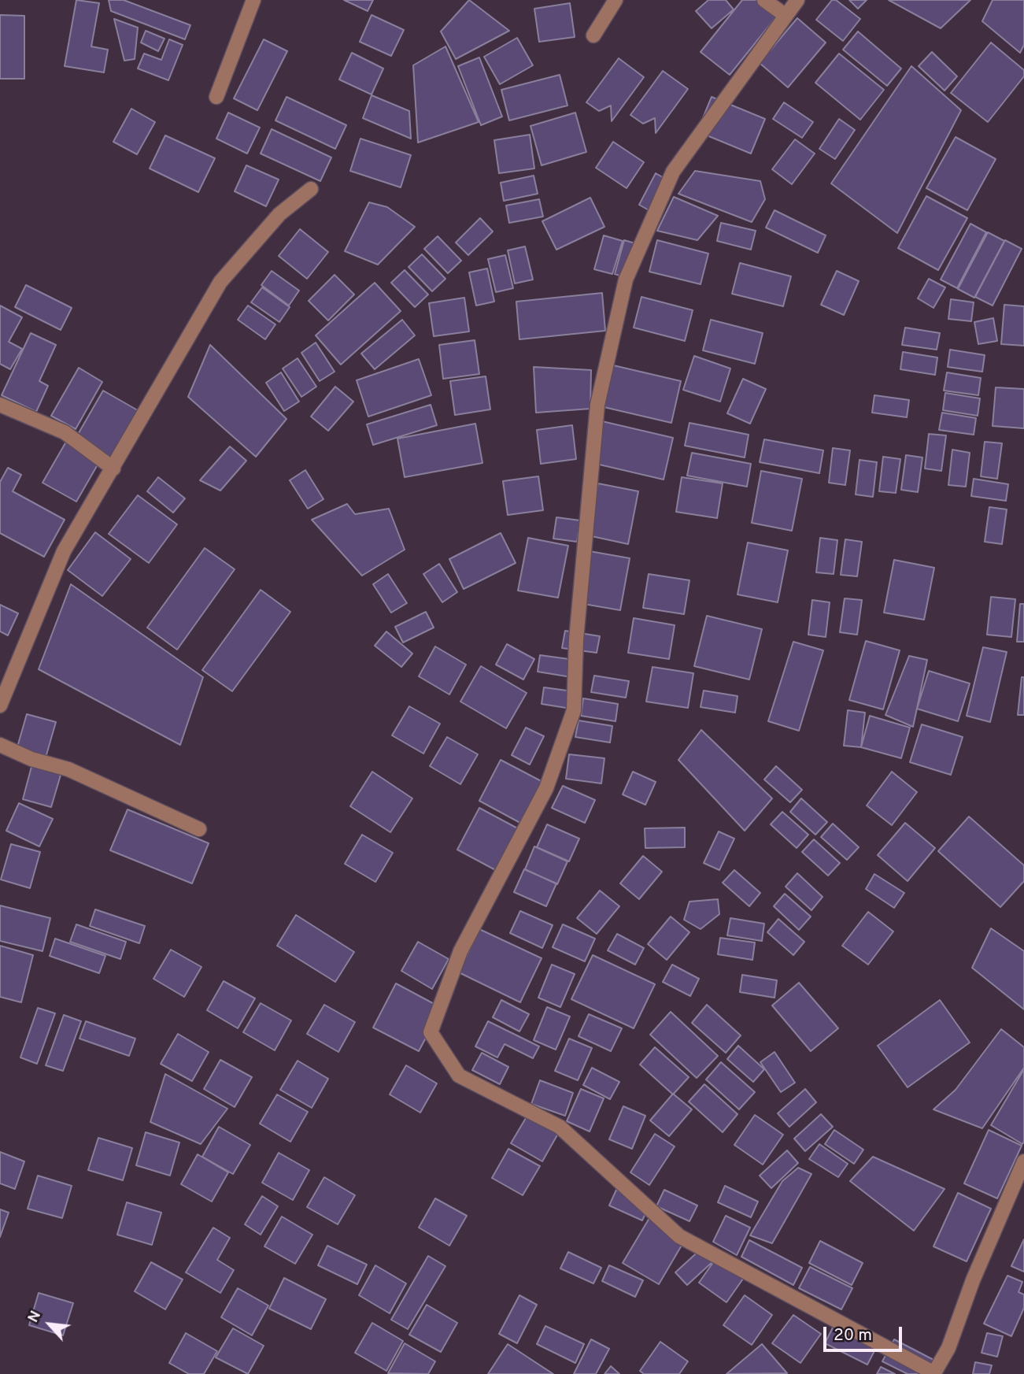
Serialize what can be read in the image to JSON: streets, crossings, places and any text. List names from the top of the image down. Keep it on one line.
{"scale_bar":"20 m","north":"top left"}
